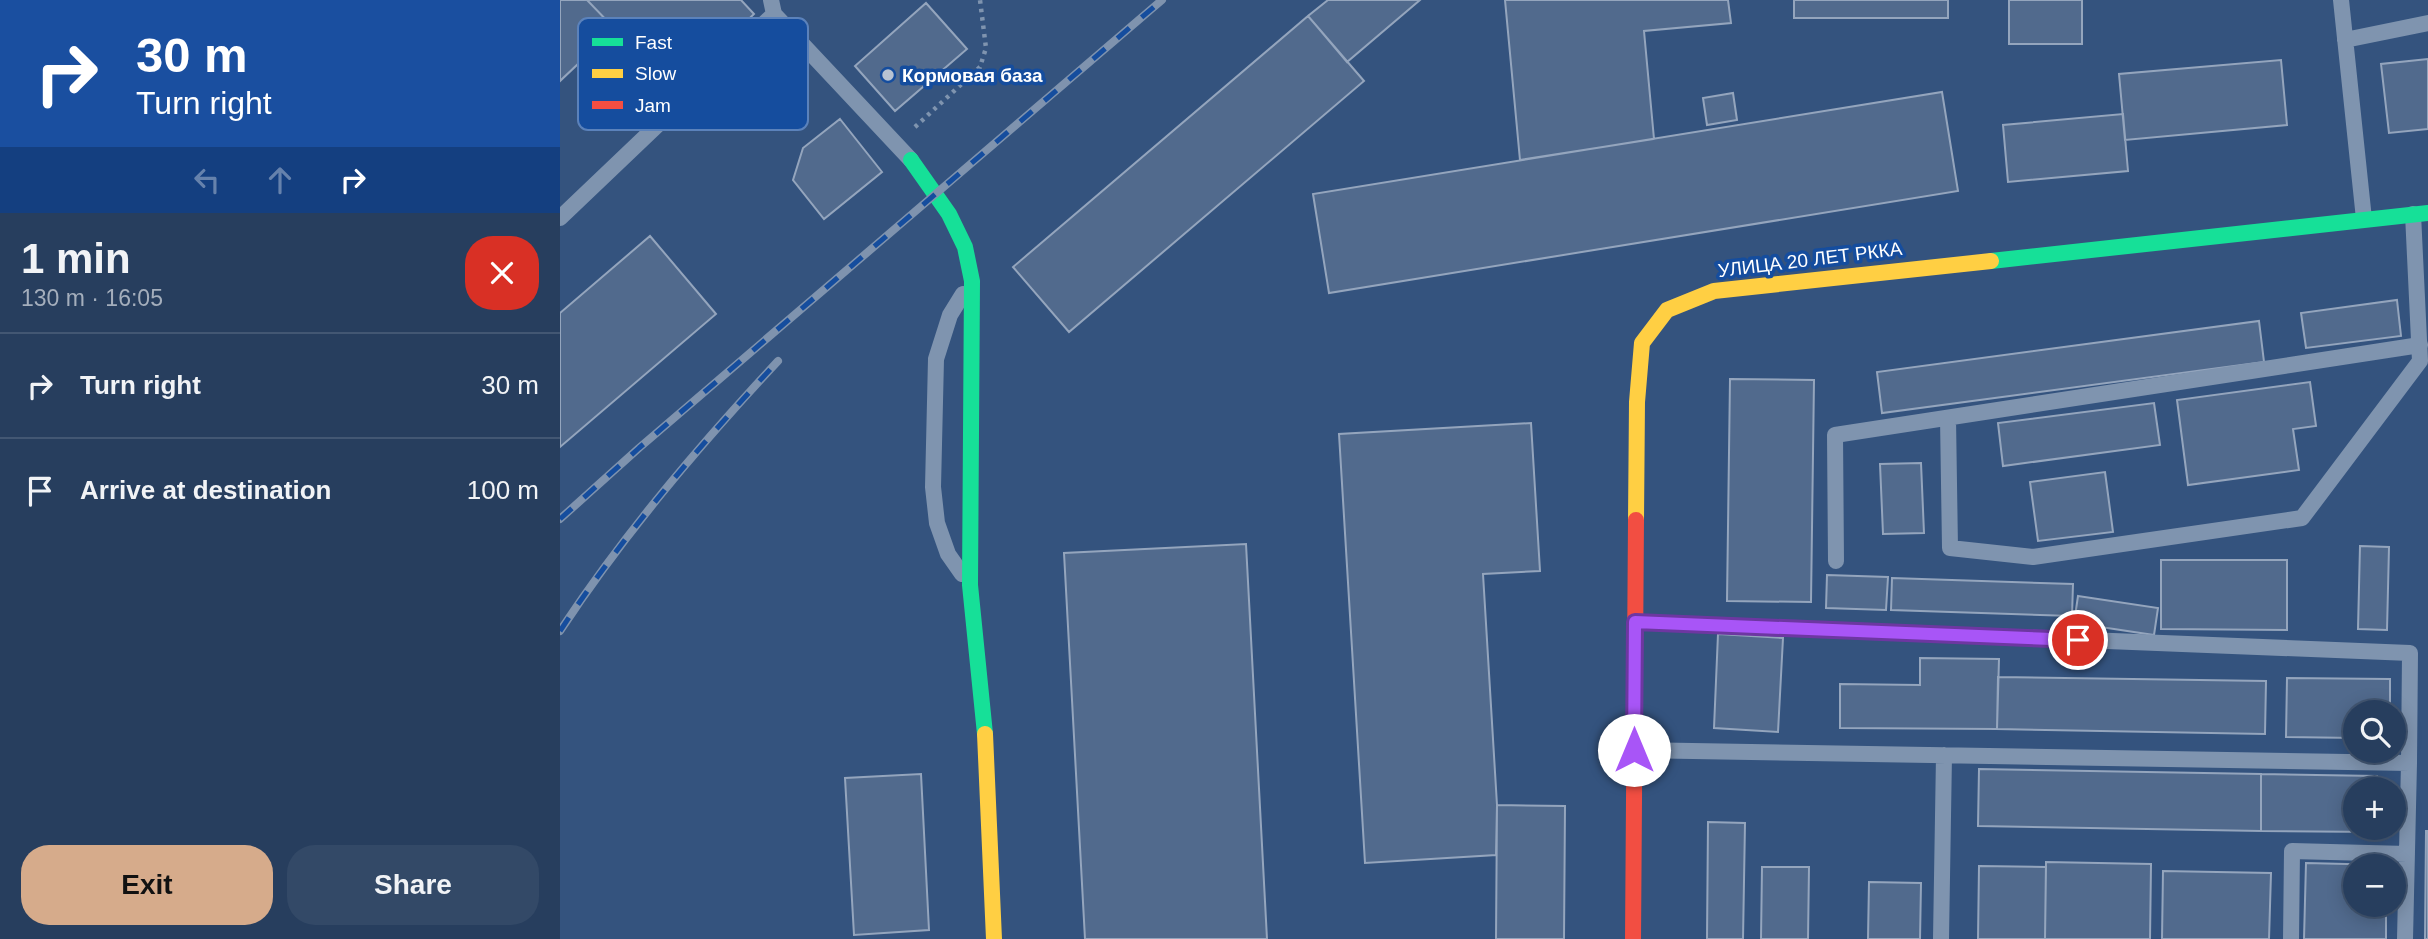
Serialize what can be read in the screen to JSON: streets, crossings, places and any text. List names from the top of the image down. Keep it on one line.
{"streets":{"main road":["УЛИЦА 20 ЛЕТ РККА"]},"places":["Кормовая база"],"legend":["Fast","Slow","Jam"],"page":{"turn":["30 m","Turn right"],"heading":["1 min","130 m · 16:05"],"list":[{"name":"Turn right","value":"30 m"},{"name":"Arrive at destination","value":"100 m"}],"map_buttons":["+","−"],"buttons":["Exit","Share"]}}
